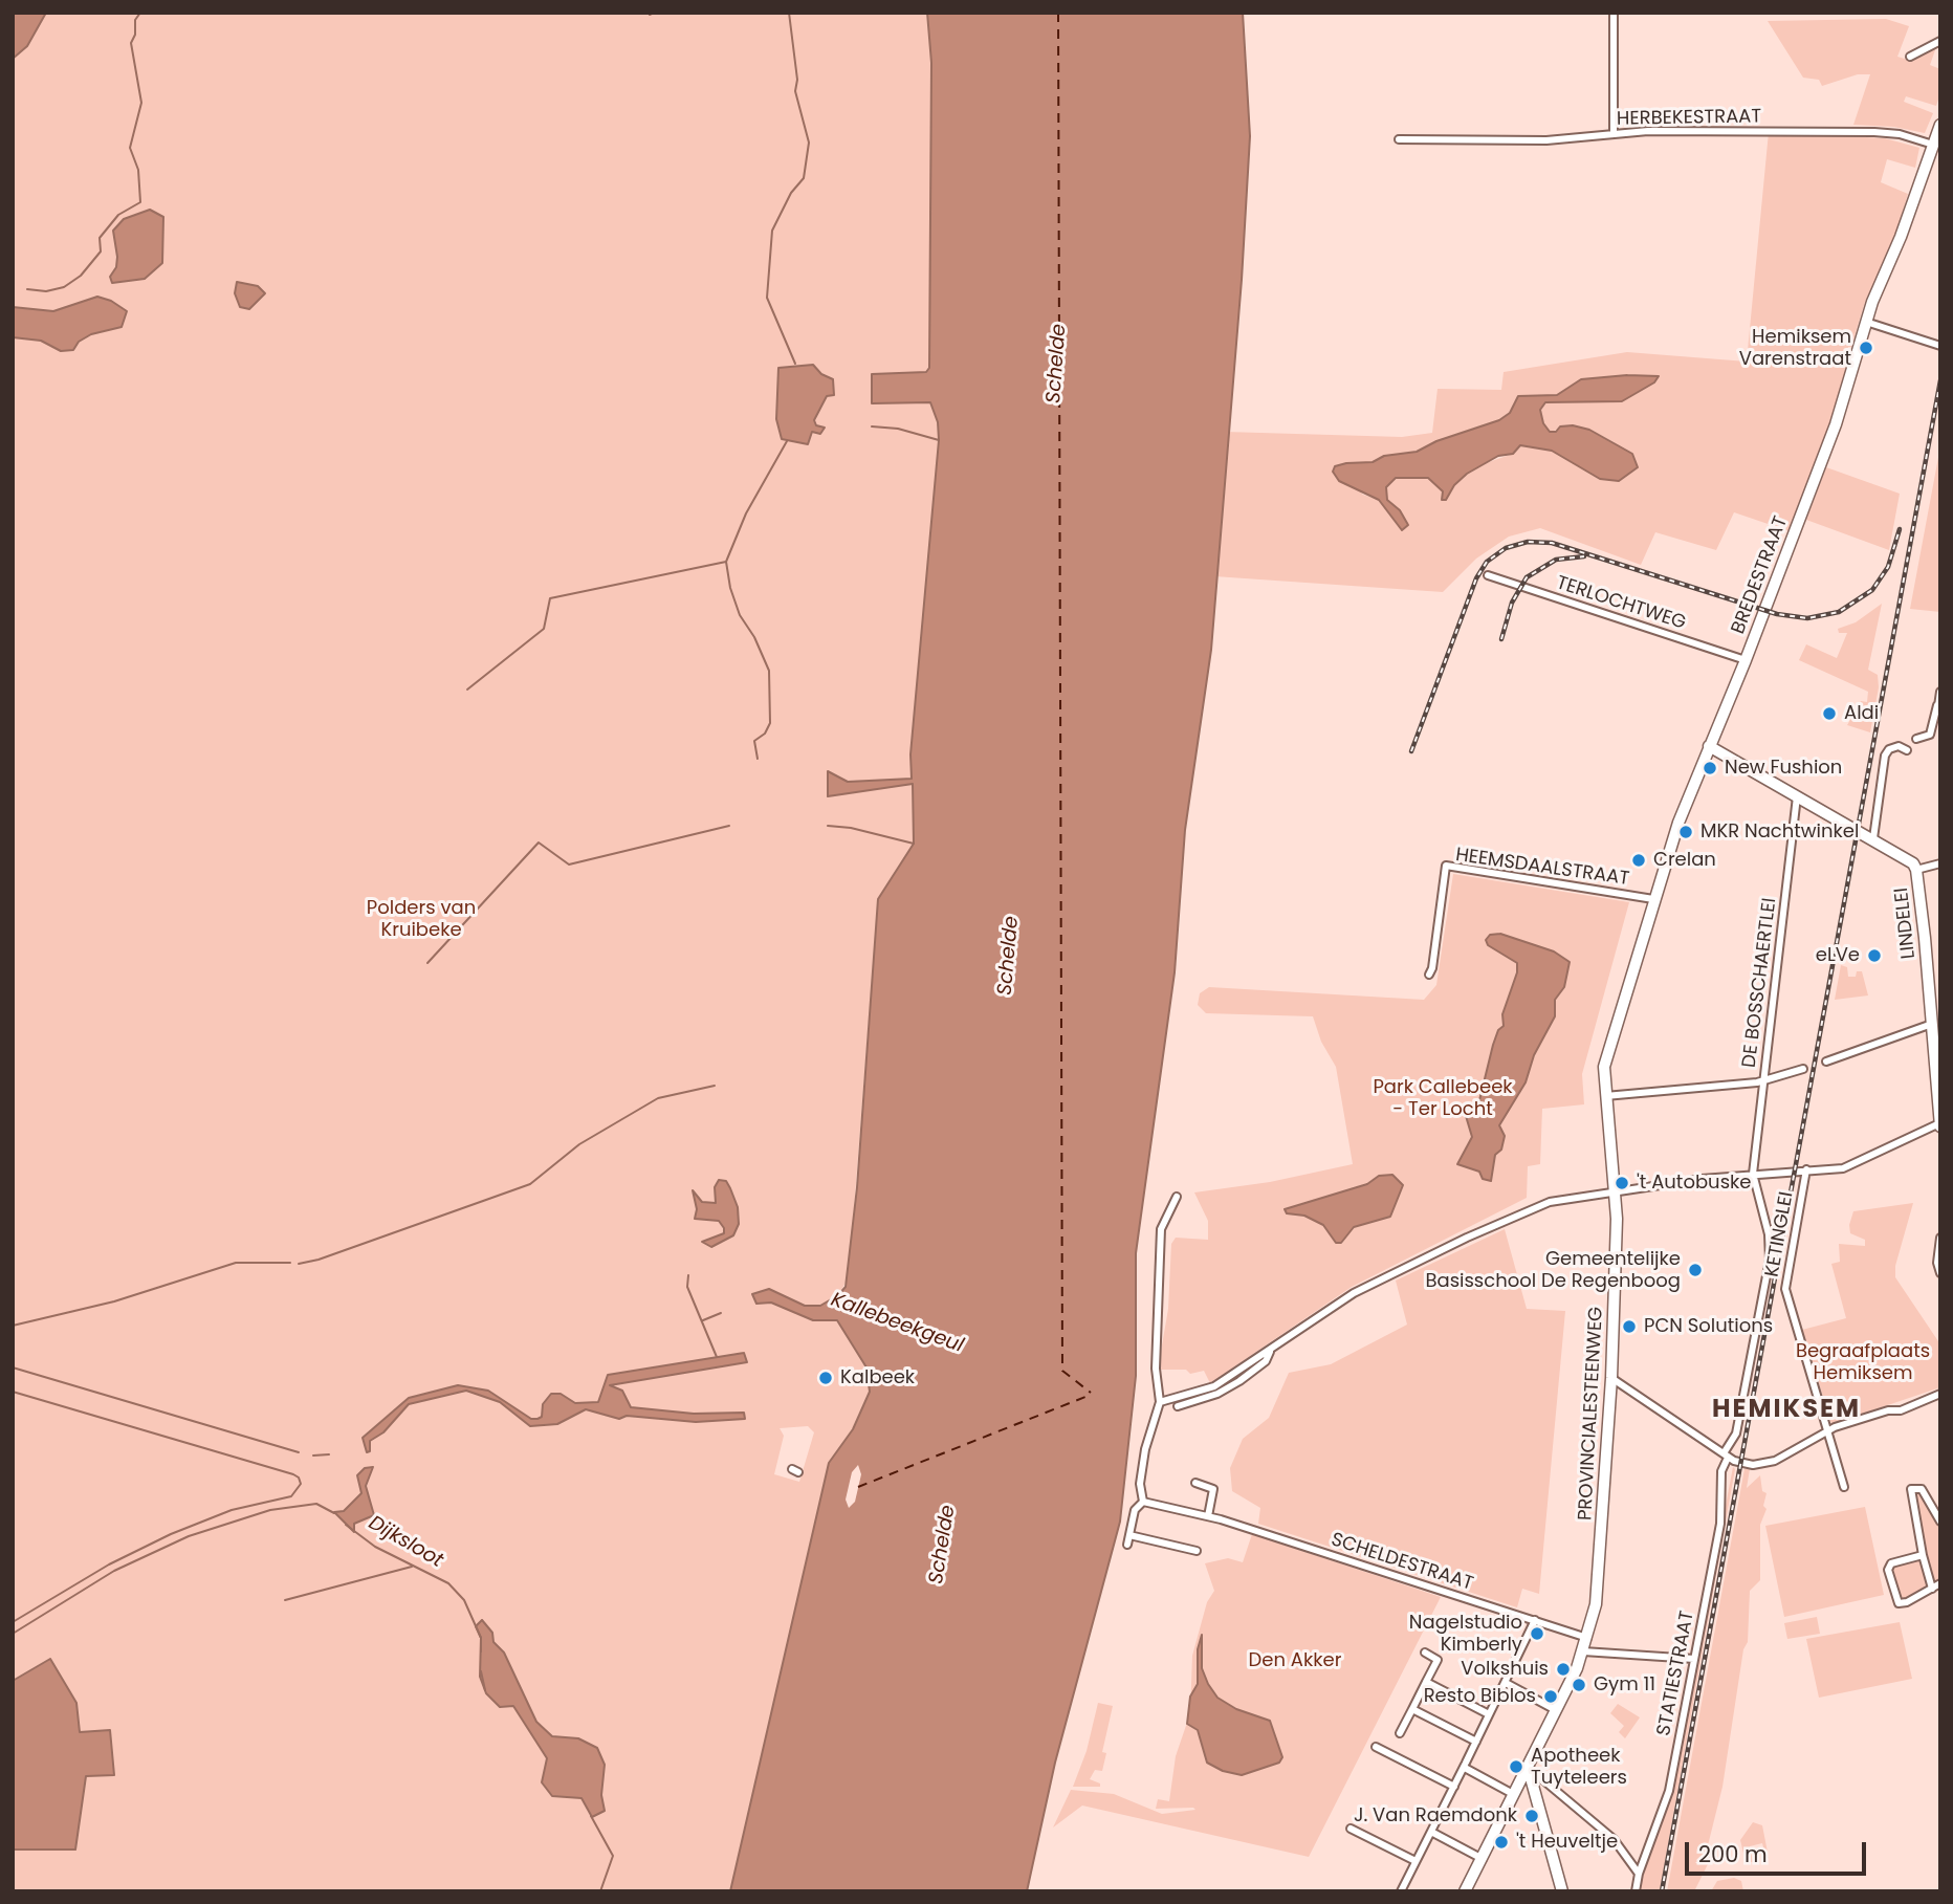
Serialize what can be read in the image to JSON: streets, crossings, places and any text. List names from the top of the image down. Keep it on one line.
{"streets":{"main road":["BREDESTRAAT","LINDELEI","PROVINCIALESTEENWEG"],"street":["HERBEKESTRAAT","TERLOCHTWEG","HEEMSDAALSTRAAT","DE BOSSCHAERTLEI","KETINGLEI","SCHELDESTRAAT","STATIESTRAAT"]},"crossings":[["HERBEKESTRAAT","BREDESTRAAT"],["BREDESTRAAT","TERLOCHTWEG"],["BREDESTRAAT","HEEMSDAALSTRAAT"],["BREDESTRAAT","LINDELEI"],["BREDESTRAAT","PROVINCIALESTEENWEG"],["HEEMSDAALSTRAAT","PROVINCIALESTEENWEG"],["LINDELEI","DE BOSSCHAERTLEI"],["DE BOSSCHAERTLEI","STATIESTRAAT"],["PROVINCIALESTEENWEG","SCHELDESTRAAT"]],"districts":["HEMIKSEM"],"water":["Schelde","Kallebeekgeul","Dijksloot"],"parks":["Polders van Kruibeke","Park Callebeek - Ter Locht","Begraafplaats Hemiksem","Den Akker"],"places":["Hemiksem Varenstraat","Aldi","New Fushion","MKR Nachtwinkel","Crelan","eLVe","'t Autobuske","Gemeentelijke Basisschool De Regenboog","PCN Solutions","Kalbeek","Nagelstudio Kimberly","Volkshuis","Gym 11","Resto Biblos","Apotheek Tuyteleers","J. Van Raemdonk","'t Heuveltje"],"scale_bar":"200 m"}
